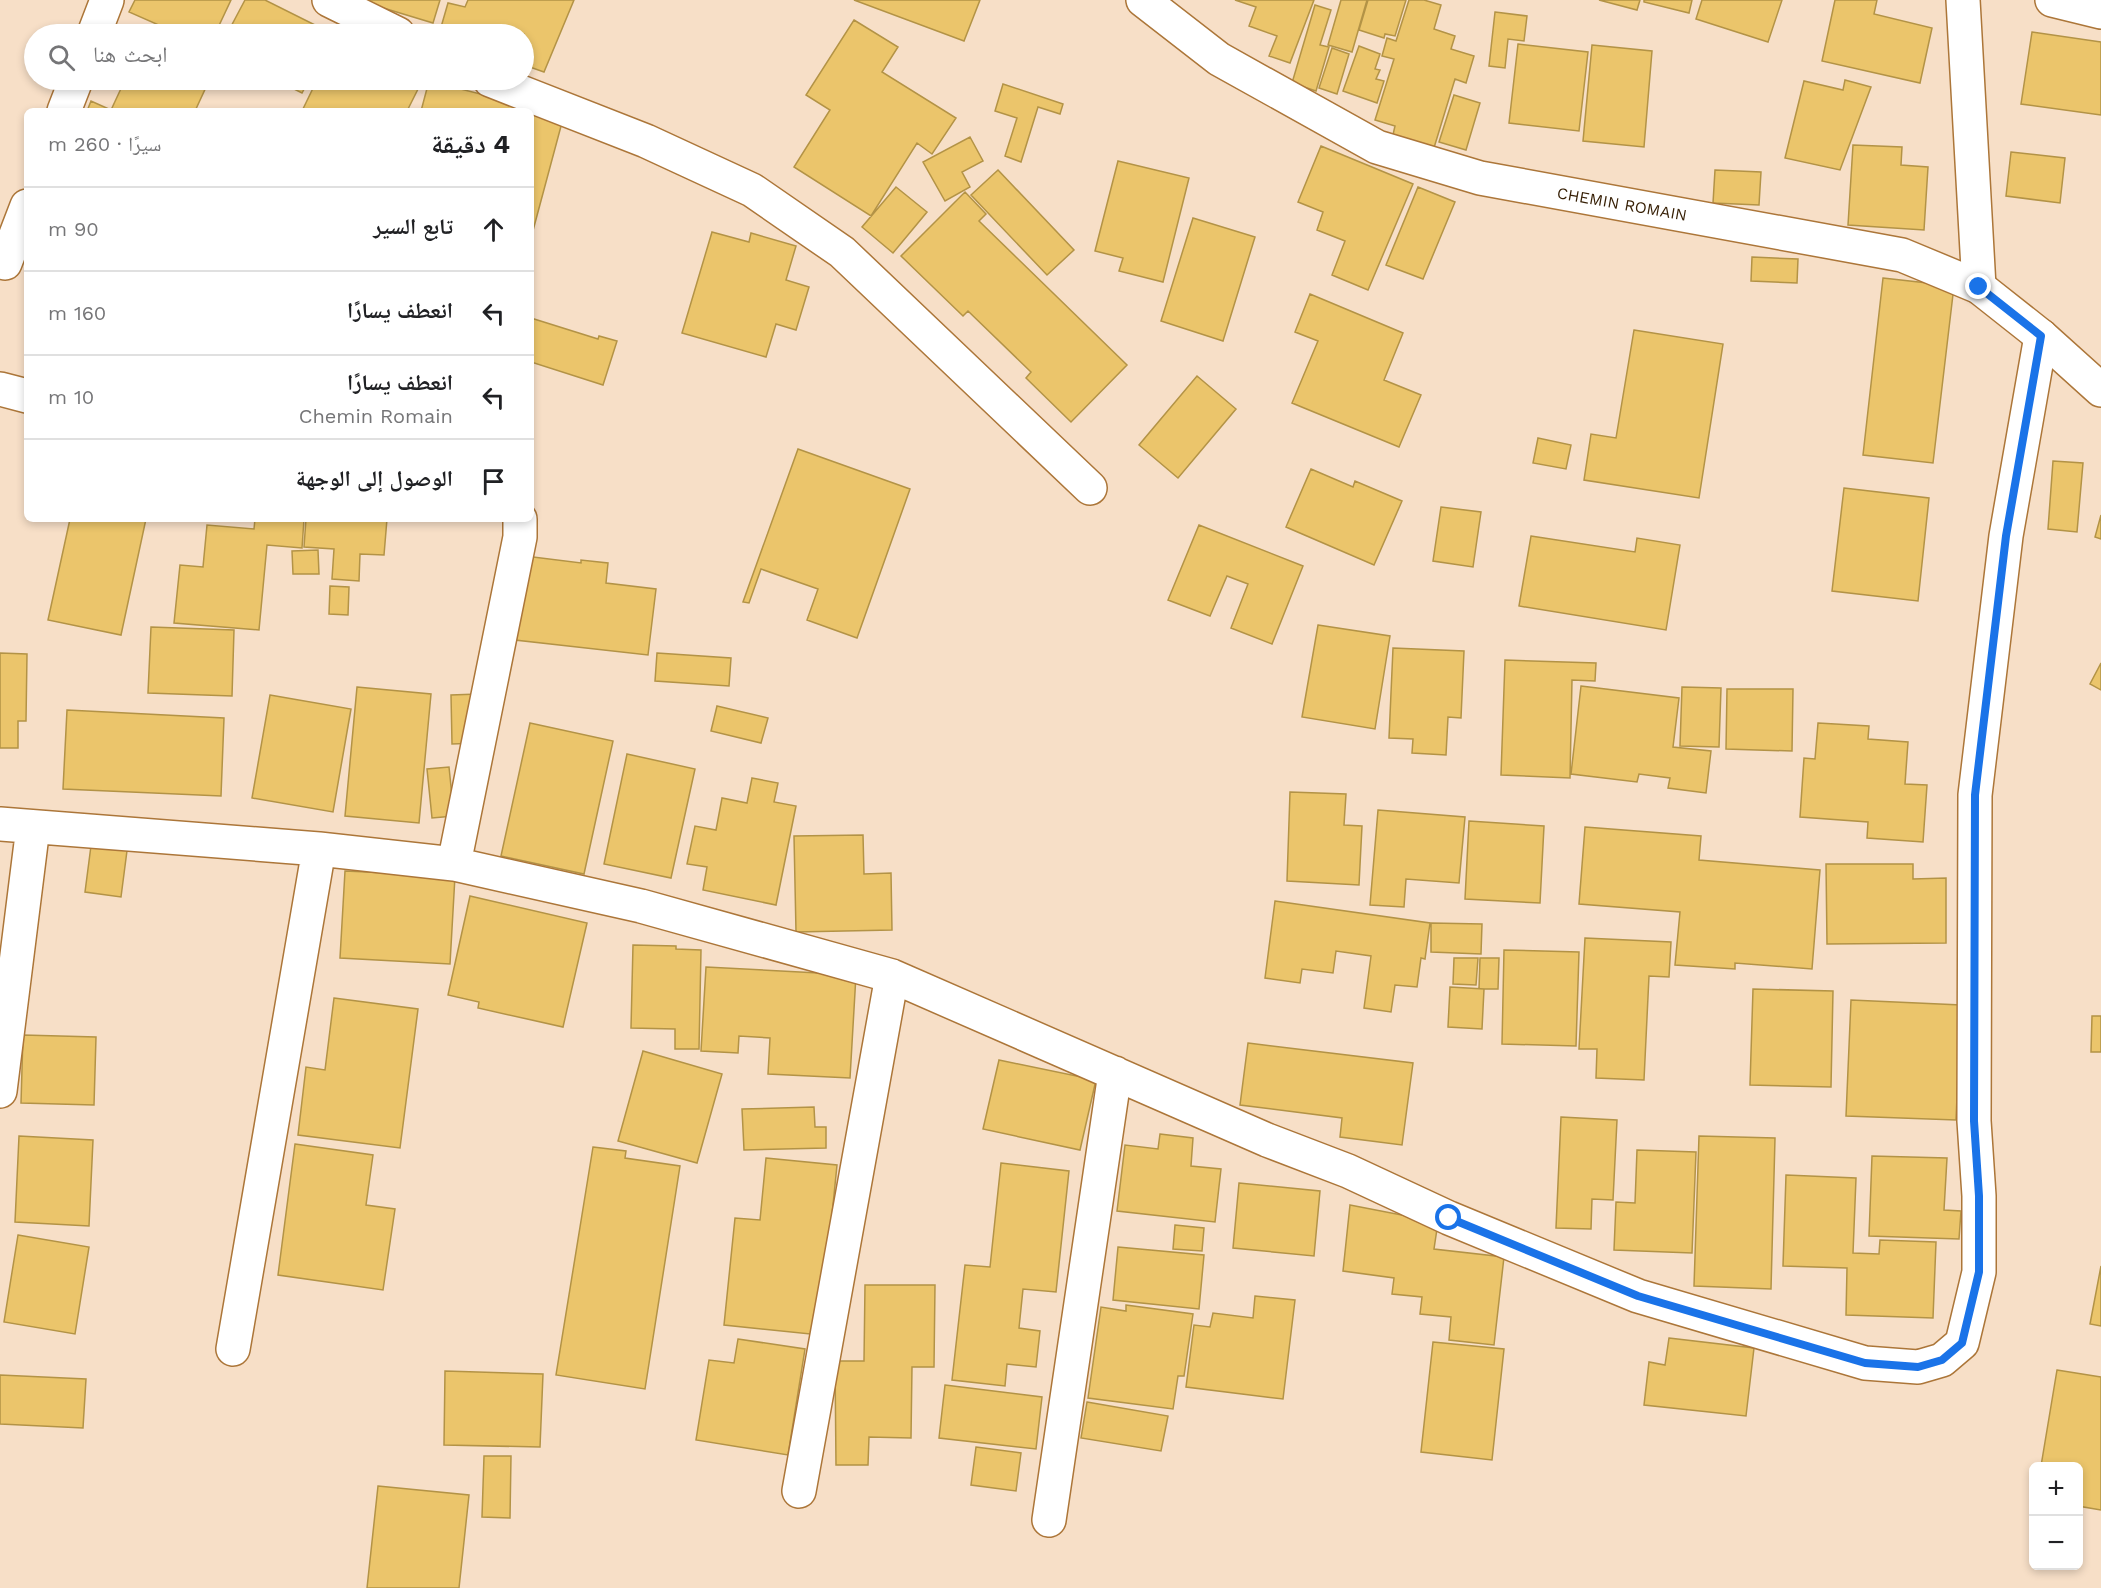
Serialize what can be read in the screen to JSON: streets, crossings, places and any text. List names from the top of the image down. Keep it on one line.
{"streets":{"street":["CHEMIN ROMAIN"]},"page":{"search":"ابحث هنا","heading":["4 دقيقة","سيرًا · 260 m"],"list":[["تابع السير","90 m"],["انعطف يسارًا","160 m"],["انعطف يسارًا","Chemin Romain","10 m"],"الوصول إلى الوجهة"],"map_buttons":["+","−"]}}
